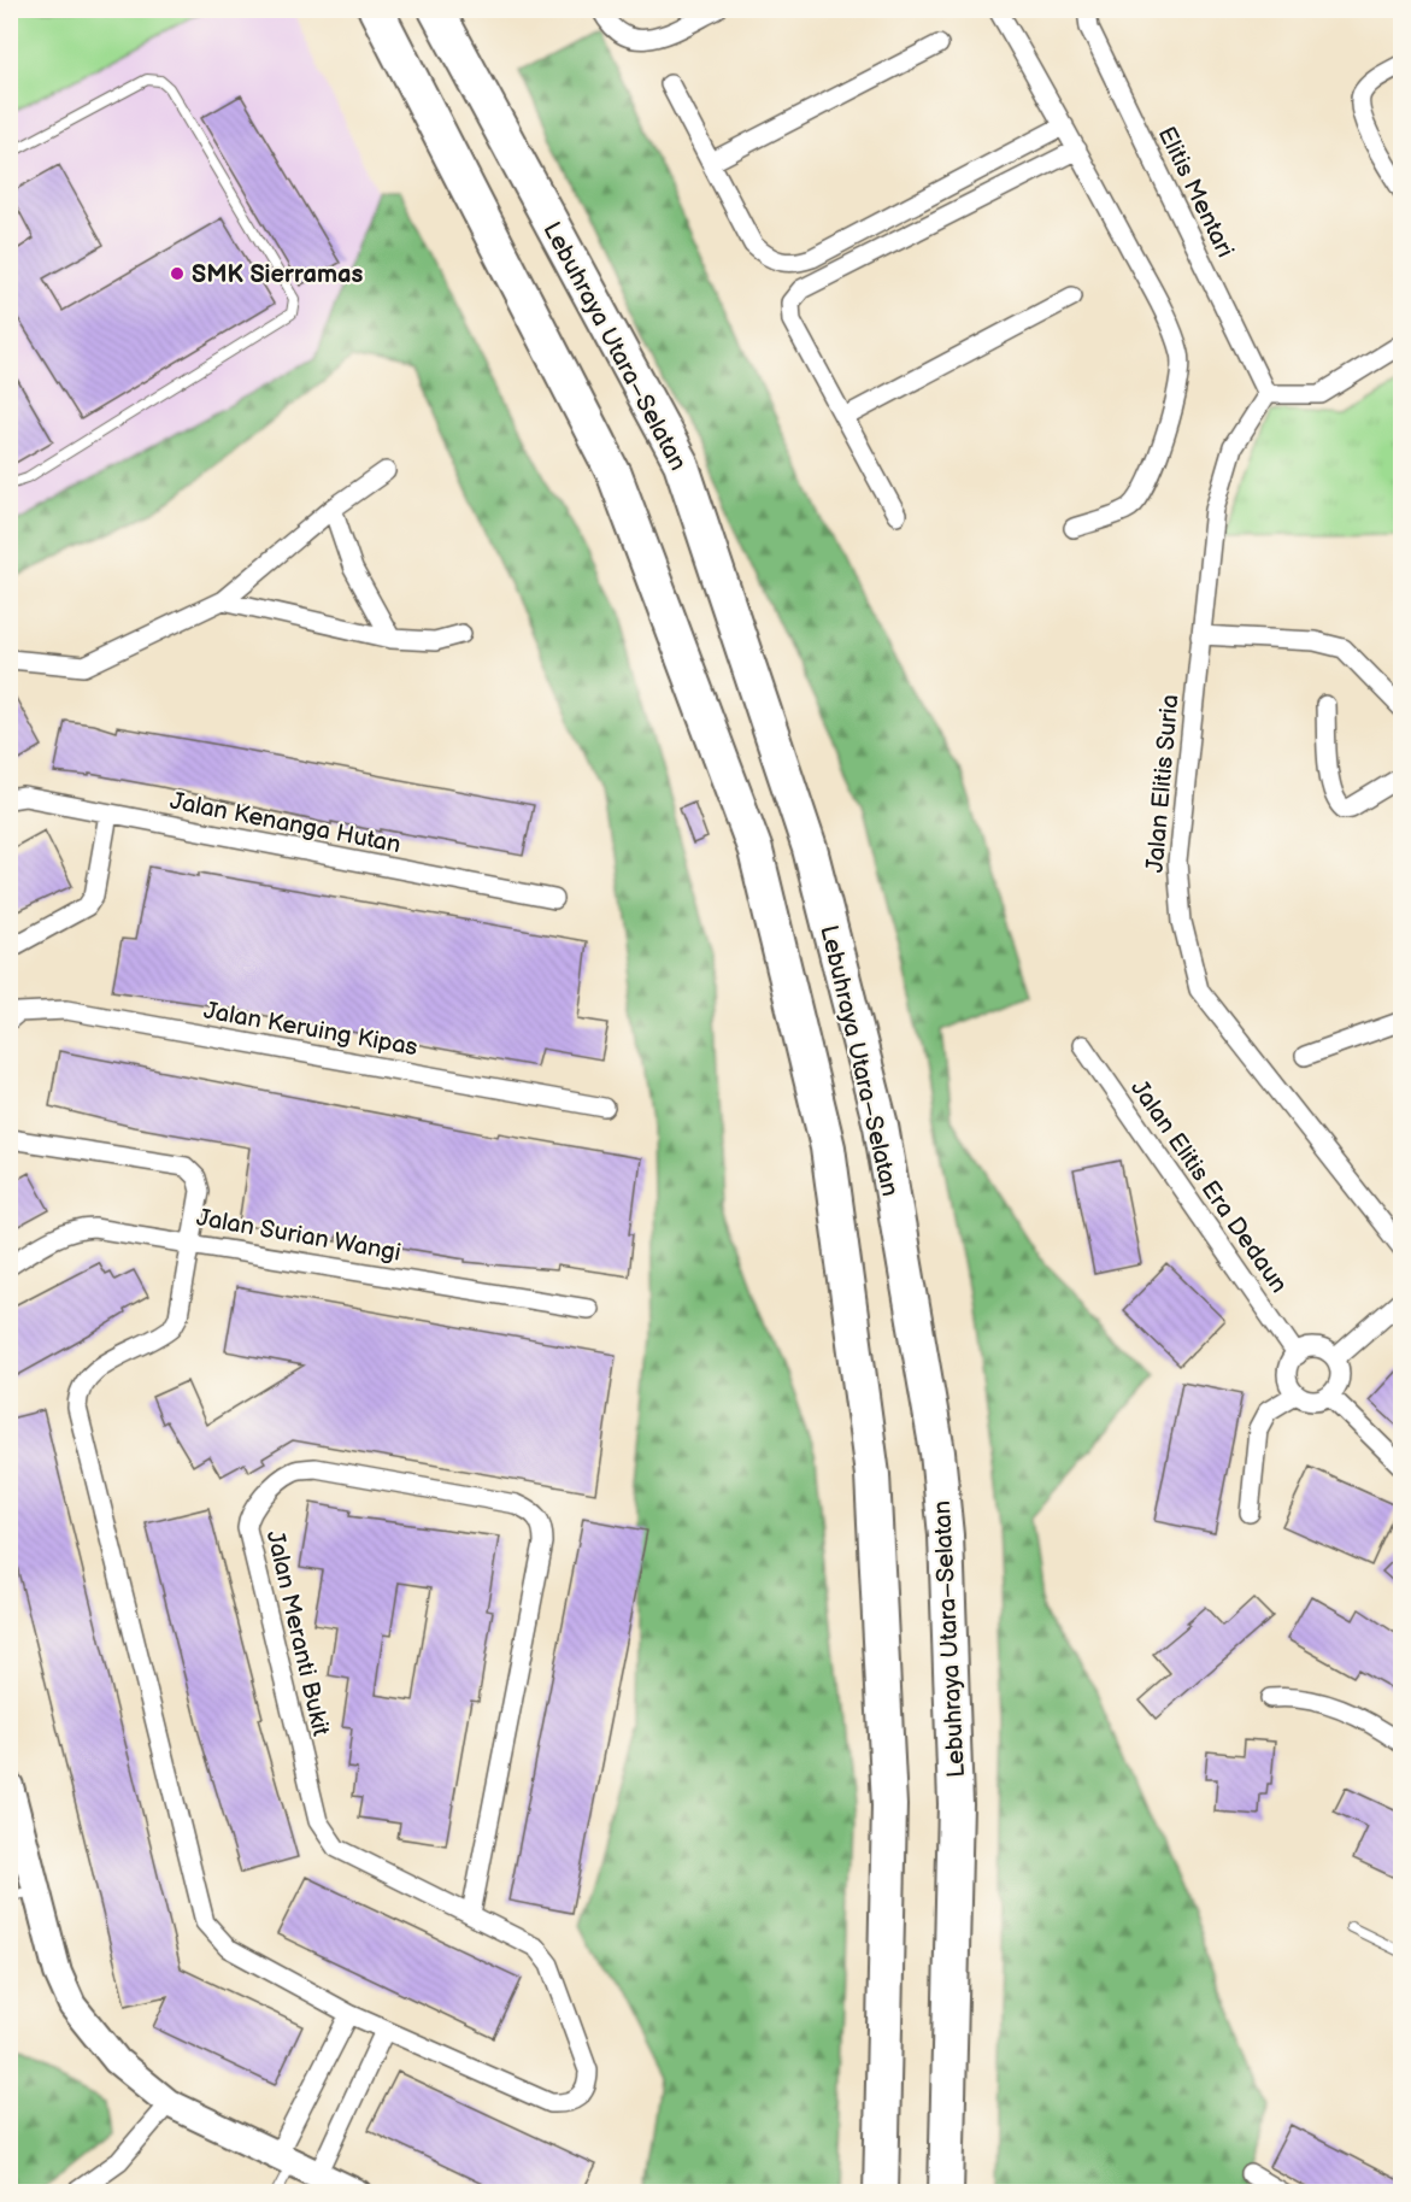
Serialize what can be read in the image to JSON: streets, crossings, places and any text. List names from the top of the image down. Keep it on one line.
{"streets":{"highway":["Lebuhraya Utara–Selatan"],"street":["Elitis Mentari","Jalan Elitis Suria","Jalan Kenanga Hutan","Jalan Keruing Kipas","Jalan Elitis Era Dedaun","Jalan Surian Wangi","Jalan Meranti Bukit"]},"crossings":[["Elitis Mentari","Jalan Elitis Suria"],["Jalan Surian Wangi","Jalan Meranti Bukit"]],"places":["SMK Sierramas"]}
